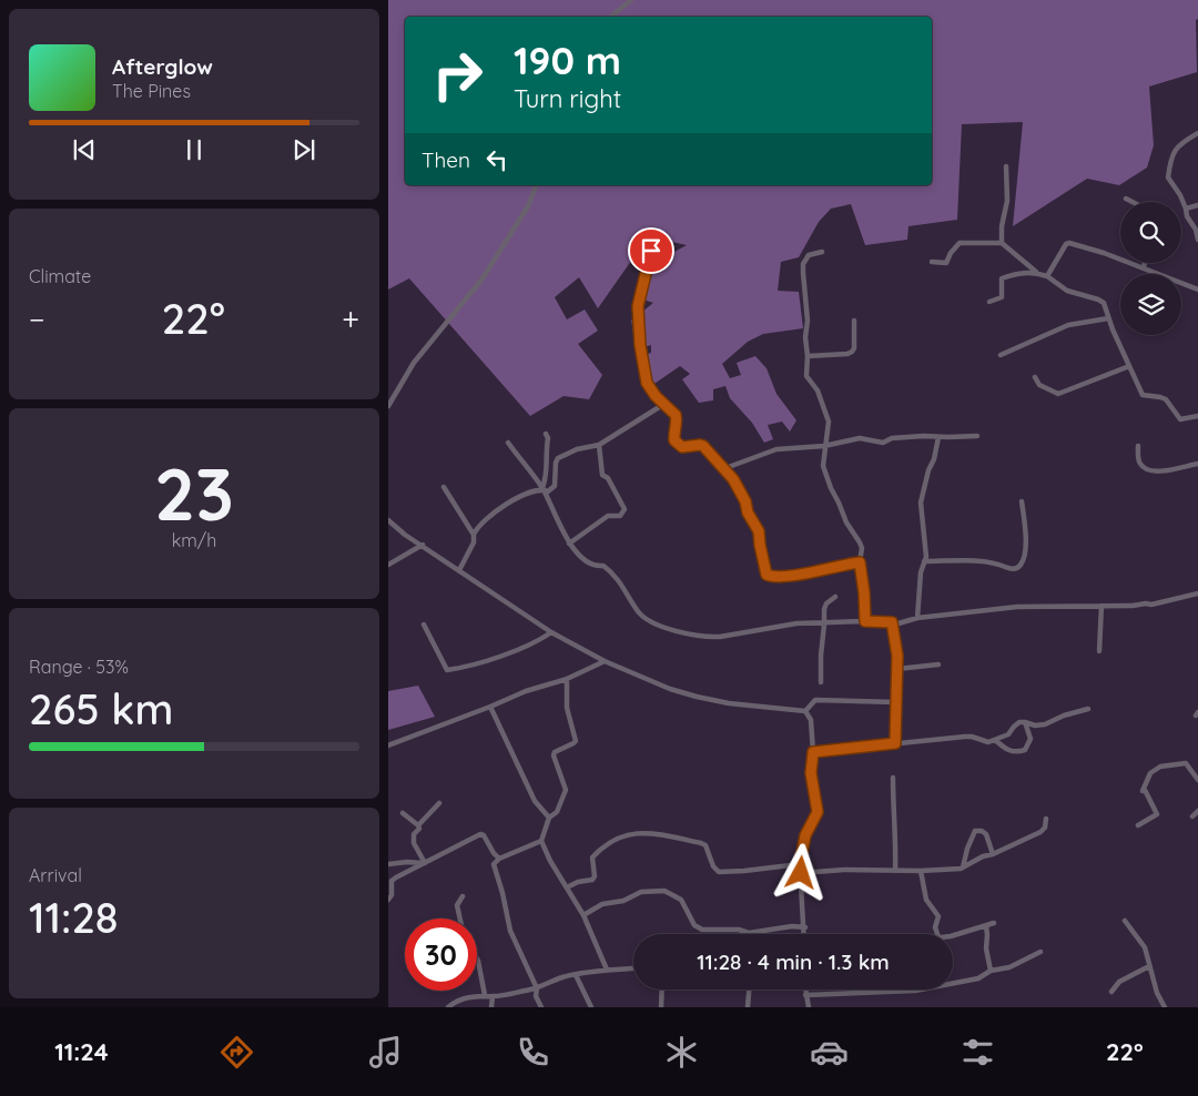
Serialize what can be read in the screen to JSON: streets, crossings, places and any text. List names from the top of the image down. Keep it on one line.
{"page":{"turn":["190 m","Turn right"],"song":["Afterglow","The Pines"],"then":"Then","tile":["Climate",["23","km/h"],["Range · 53%","265 km"],["Arrival","11:28"]],"heat":["−","22°","+"],"limit":"30","trip":"11:28 · 4 min · 1.3 km","tabs":["11:24","22°"]}}
